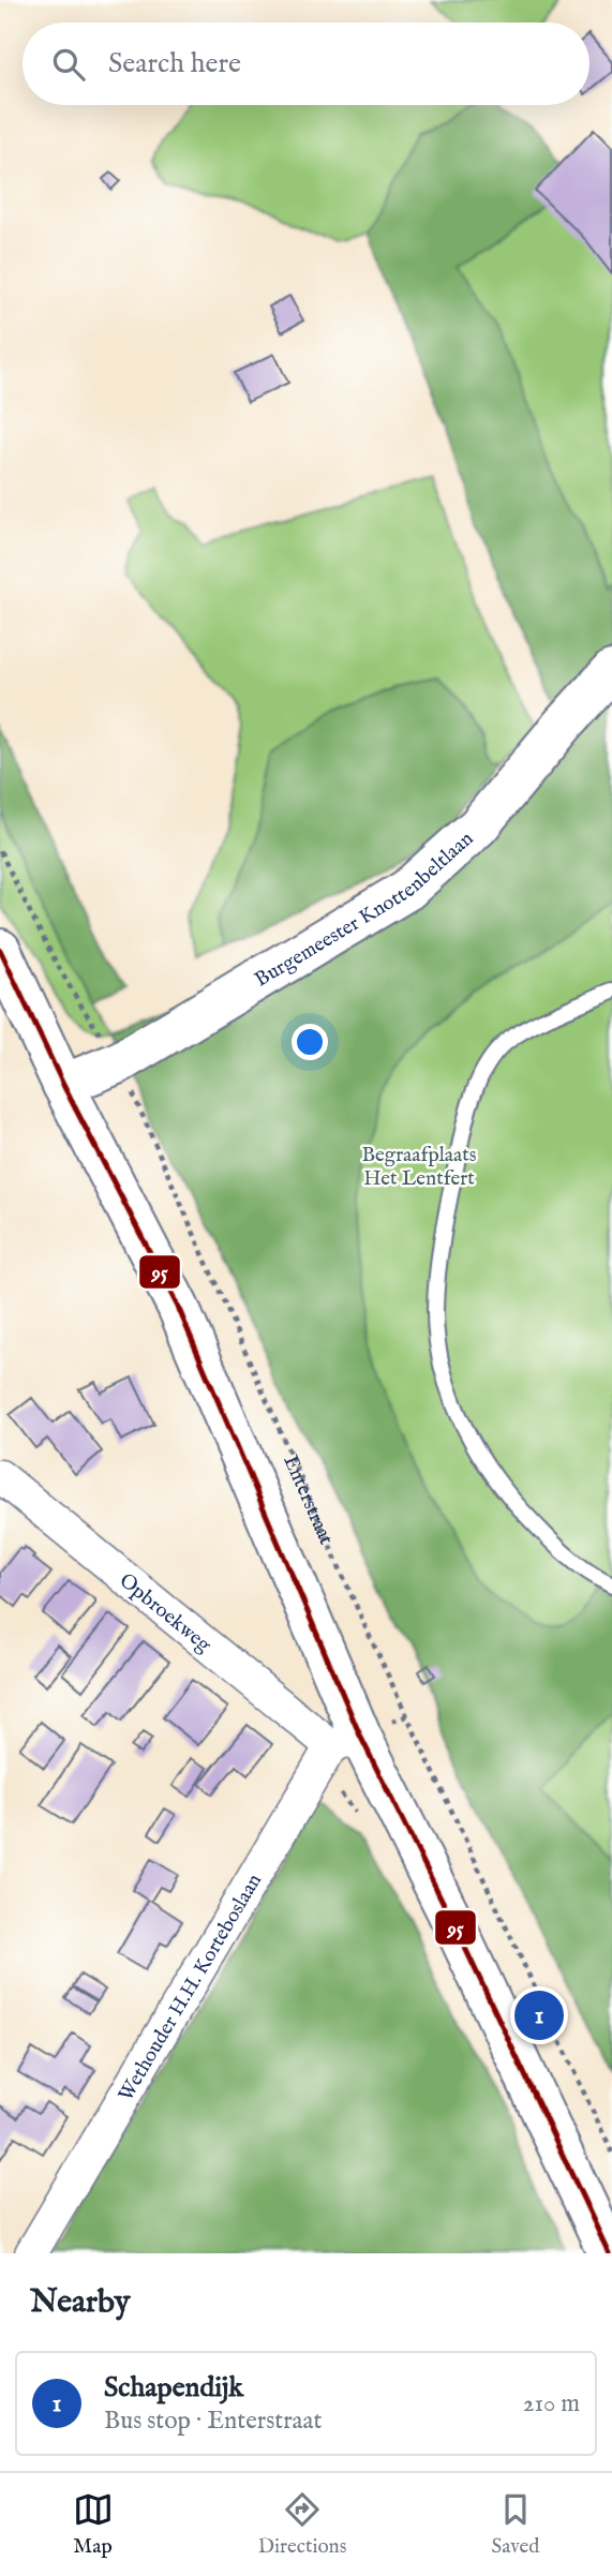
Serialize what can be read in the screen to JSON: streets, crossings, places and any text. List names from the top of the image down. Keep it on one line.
{"streets":{"main road":["Burgemeester Knottenbeltlaan"],"street":["Opbroekweg","Wethouder H.H. Korteboslaan"],"path":["Enterstraat"]},"crossings":[["Burgemeester Knottenbeltlaan","Enterstraat"],["Opbroekweg","Wethouder H.H. Korteboslaan"]],"parks":["Begraafplaats Het Lentfert"],"lines":["transit line 95"],"page":{"search":"Search here","pins":"1","heading":"Nearby","list":[{"mark":"1","name":"Schapendijk","note":"Bus stop · Enterstraat","value":"210 m"}],"nav":["Map","Directions","Saved"]}}
